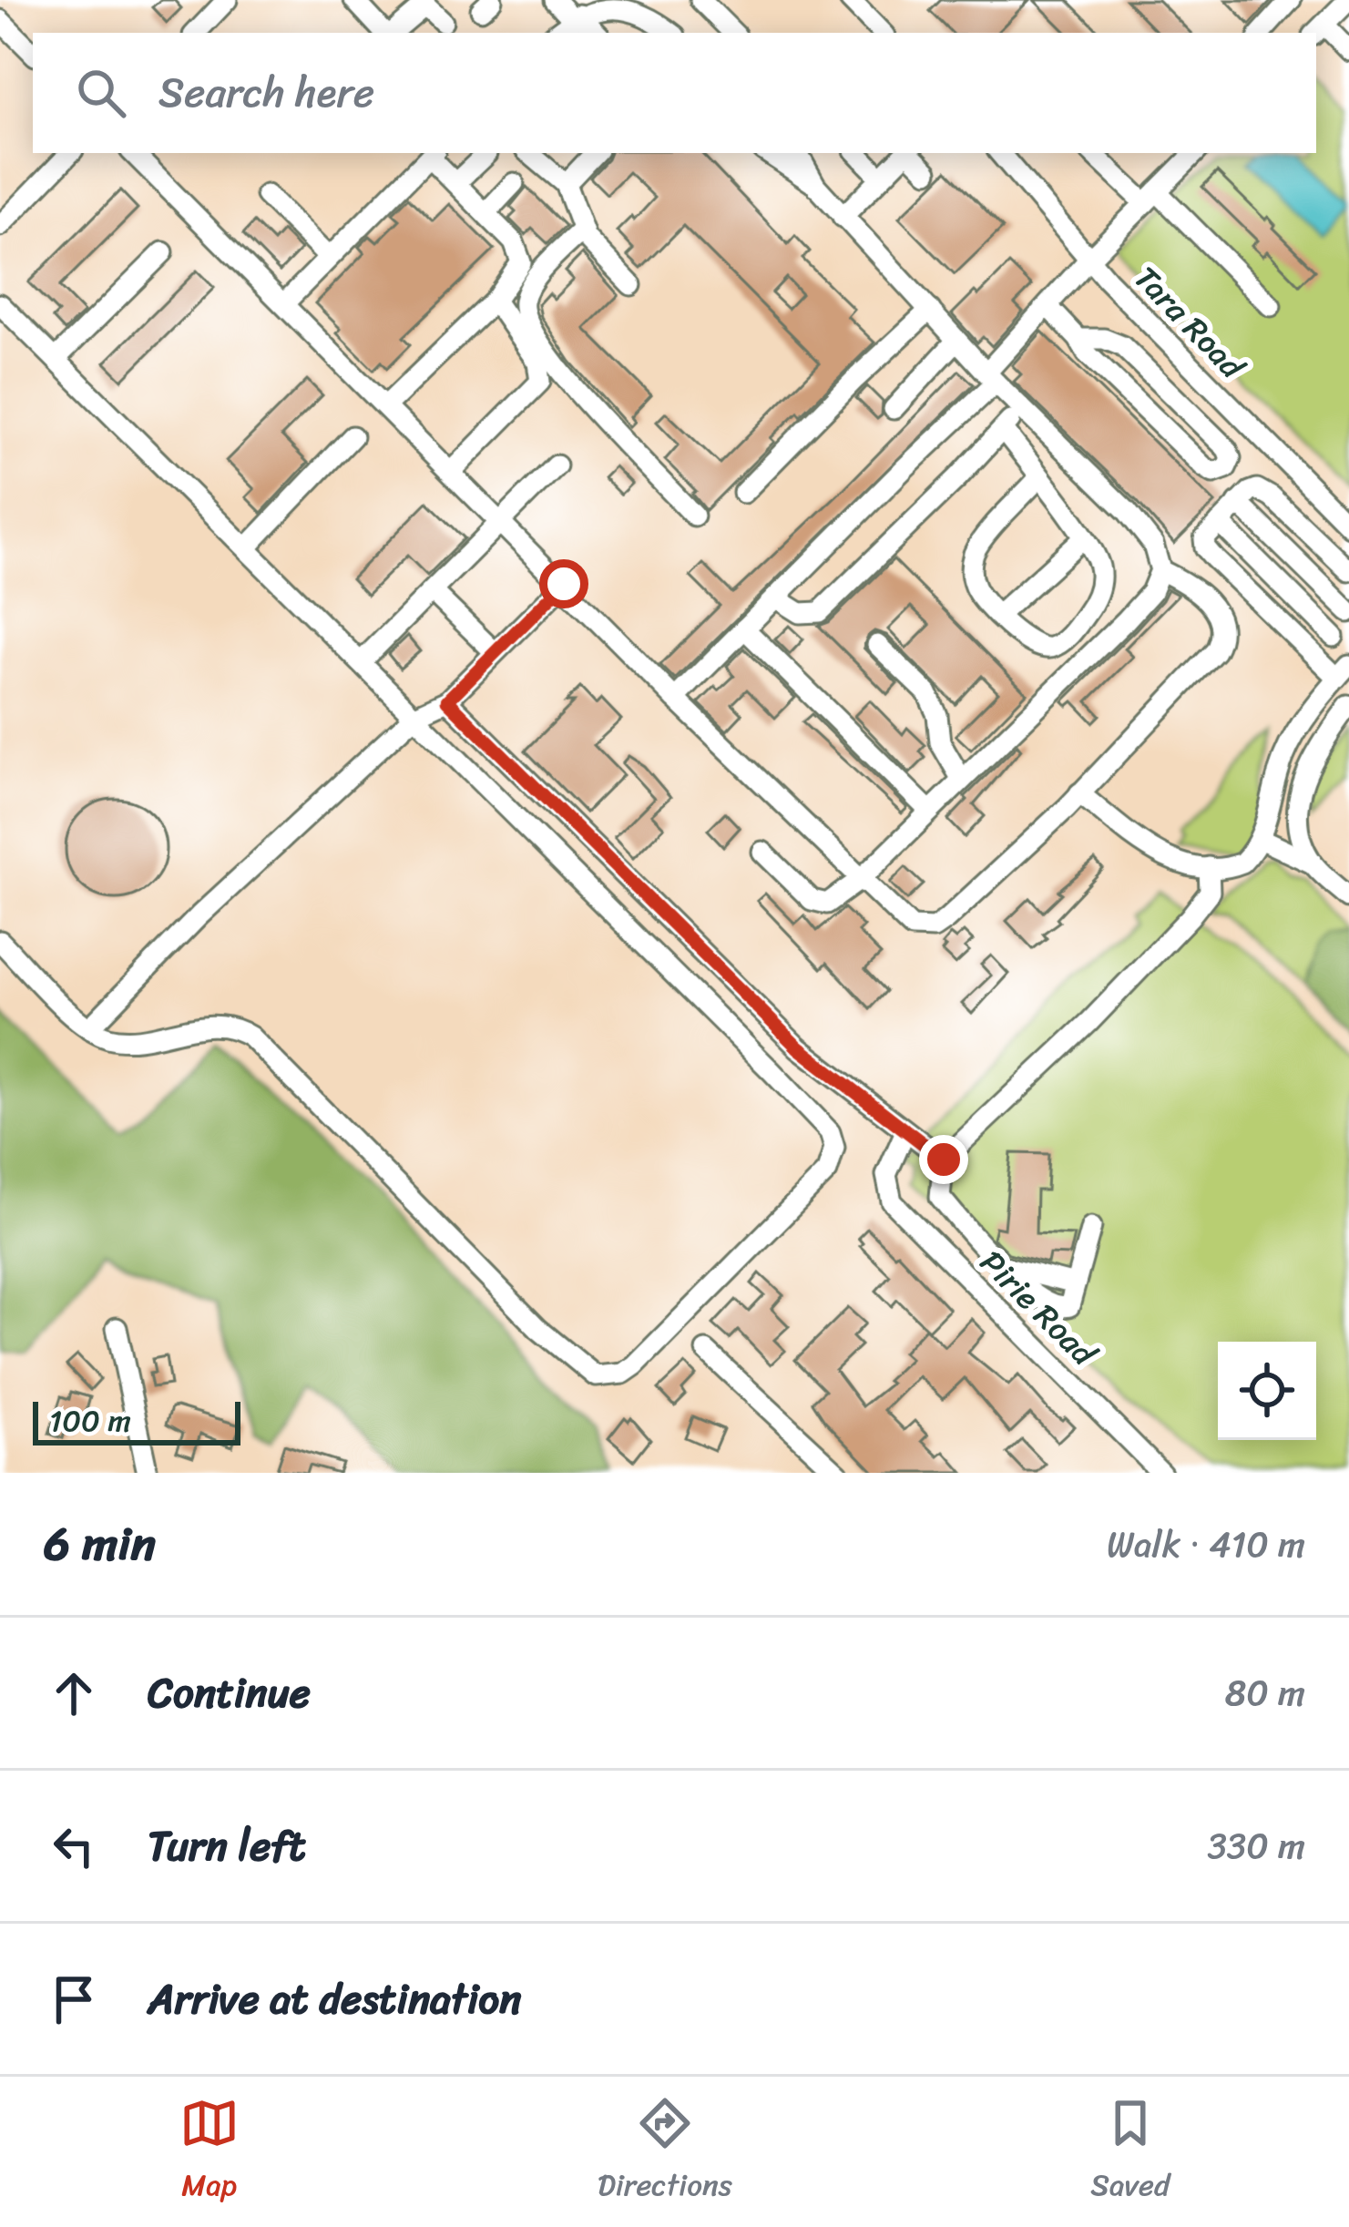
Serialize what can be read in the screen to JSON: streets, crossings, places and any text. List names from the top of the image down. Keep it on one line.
{"streets":{"street":["Tara Road","Pirie Road"]},"scale_bar":"100 m","page":{"search":"Search here","scale":"100 m","heading":["6 min","Walk · 410 m"],"list":[["Continue","80 m"],["Turn left","330 m"],"Arrive at destination"],"nav":["Map","Directions","Saved"]}}
